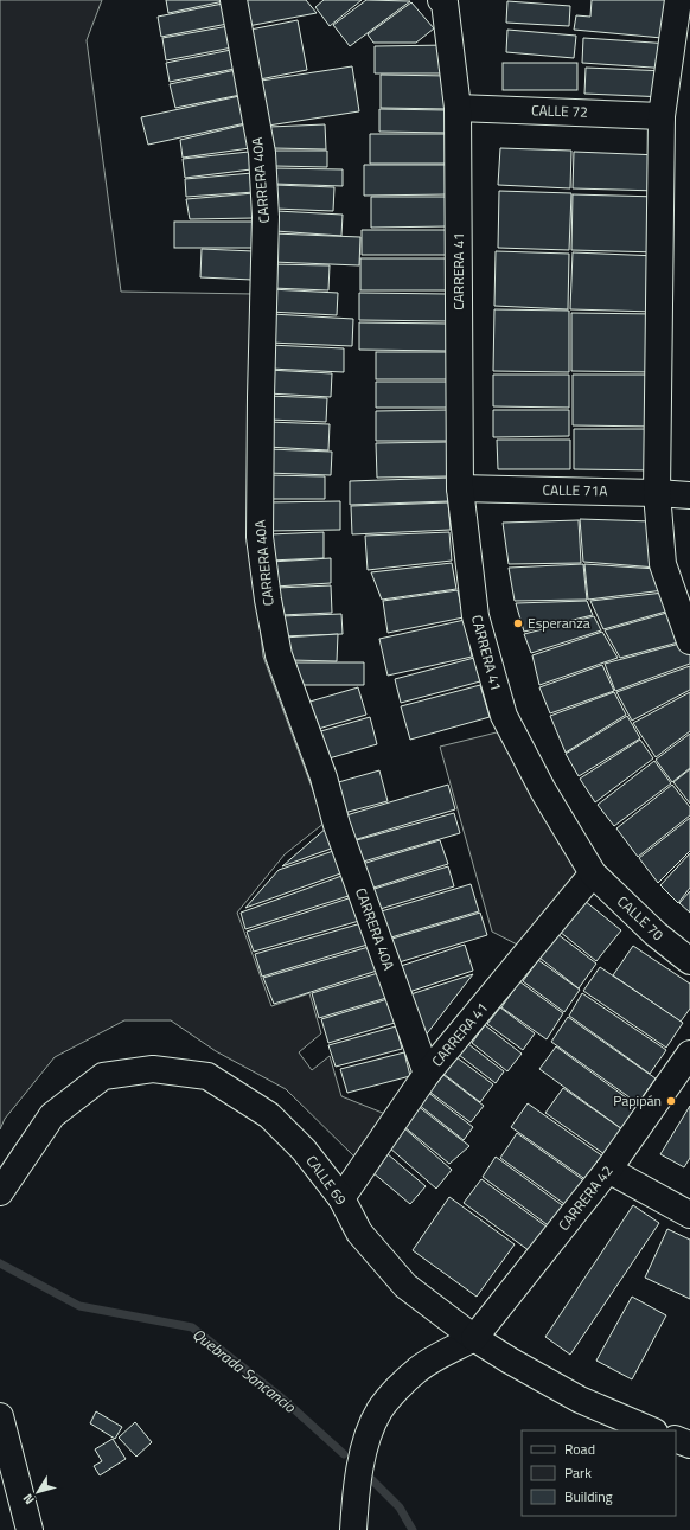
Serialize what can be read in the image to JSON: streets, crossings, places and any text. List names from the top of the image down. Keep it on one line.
{"streets":{"street":["CALLE 72","CARRERA 40A","CARRERA 41","CALLE 71A","CALLE 70","CALLE 69","CARRERA 42"]},"crossings":[["CALLE 72","CARRERA 41"],["CARRERA 40A","CARRERA 41"],["CARRERA 41","CALLE 71A"],["CARRERA 41","CALLE 70"],["CARRERA 41","CALLE 69"],["CALLE 69","CARRERA 42"]],"water":["Quebrada Sancancio"],"places":["Esperanza","Papipán"],"legend":["Road","Park","Building"],"north":"bottom left"}
